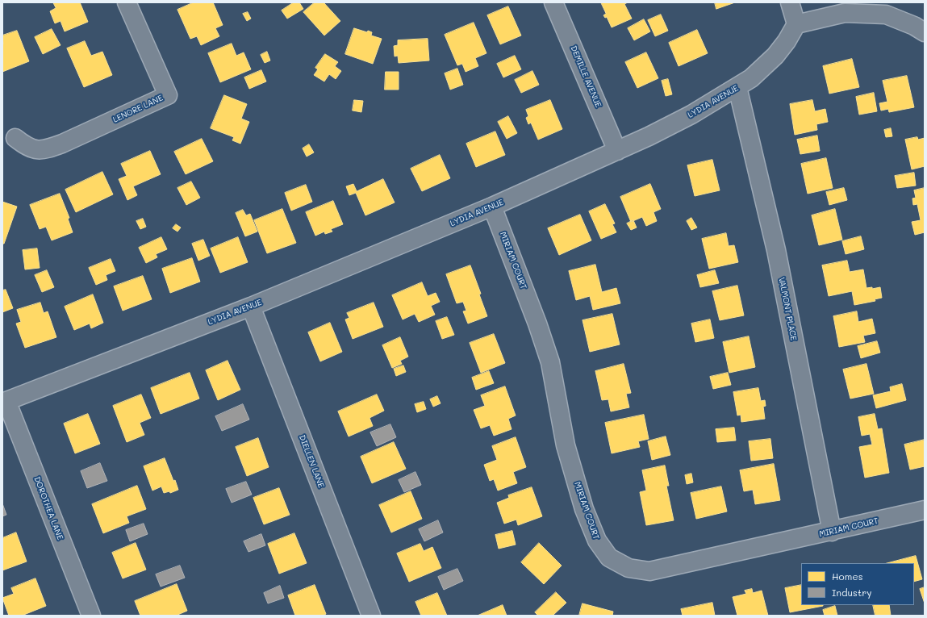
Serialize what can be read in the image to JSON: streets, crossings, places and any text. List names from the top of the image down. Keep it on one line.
{"streets":{"street":["DEMILLE AVENUE","LYDIA AVENUE","LENORE LANE","MIRIAM COURT","VALMONT PLACE","DIELLEN LANE","DOROTHEA LANE"]},"crossings":[["DEMILLE AVENUE","LYDIA AVENUE"],["LYDIA AVENUE","MIRIAM COURT"],["LYDIA AVENUE","VALMONT PLACE"],["LYDIA AVENUE","DIELLEN LANE"],["LYDIA AVENUE","DOROTHEA LANE"],["MIRIAM COURT","VALMONT PLACE"]],"legend":["Homes","Industry"]}
